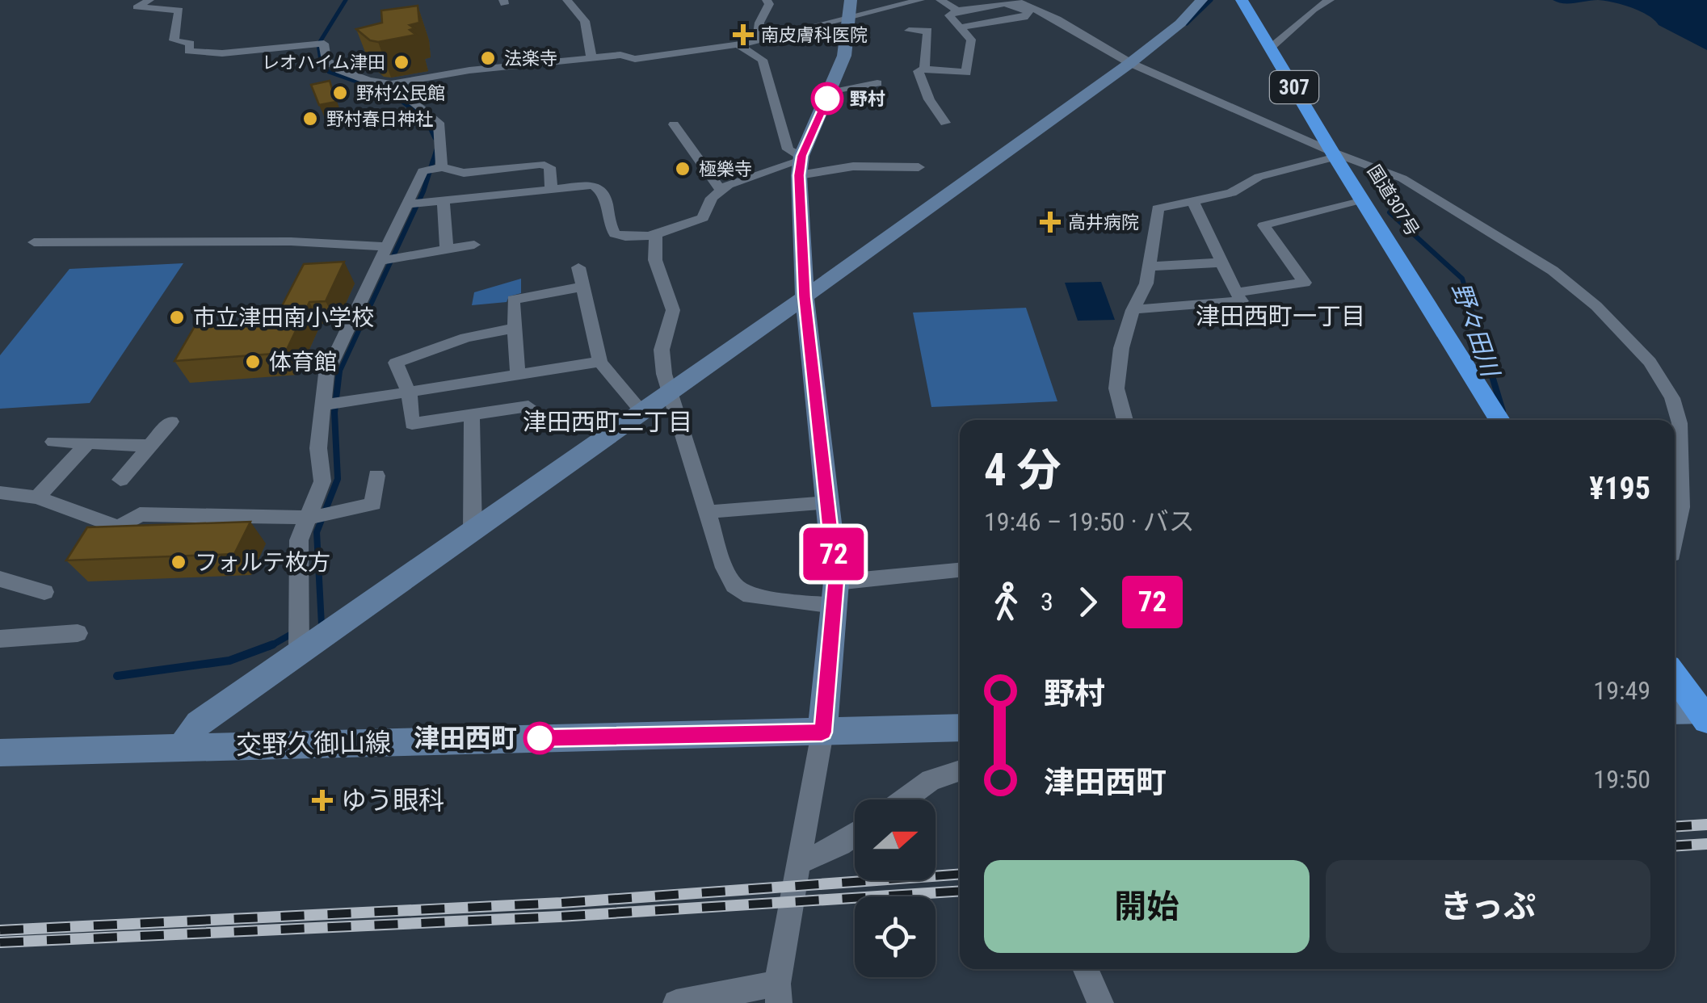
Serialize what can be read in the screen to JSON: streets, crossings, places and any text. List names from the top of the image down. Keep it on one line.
{"streets":{"highway":["307","国道307号"],"street":["交野久御山線"]},"districts":["津田西町一丁目","津田西町二丁目"],"water":["野々田川"],"places":{"health":["南皮膚科医院","高井病院","ゆう眼科"],"other":["法楽寺","レオハイム津田","野村公民館","野村","野村春日神社","極樂寺","市立津田南小学校","体育館","フォルテ枚方","津田西町"]},"lines":["bus line 72"],"north":"right","page":{"on_map":"72","heading":["4 分","19:46 – 19:50 · バス","¥195"],"legs":["3","72"],"list":[{"name":"野村","value":"19:49"},{"name":"津田西町","value":"19:50"}],"buttons":["開始","きっぷ"]}}
